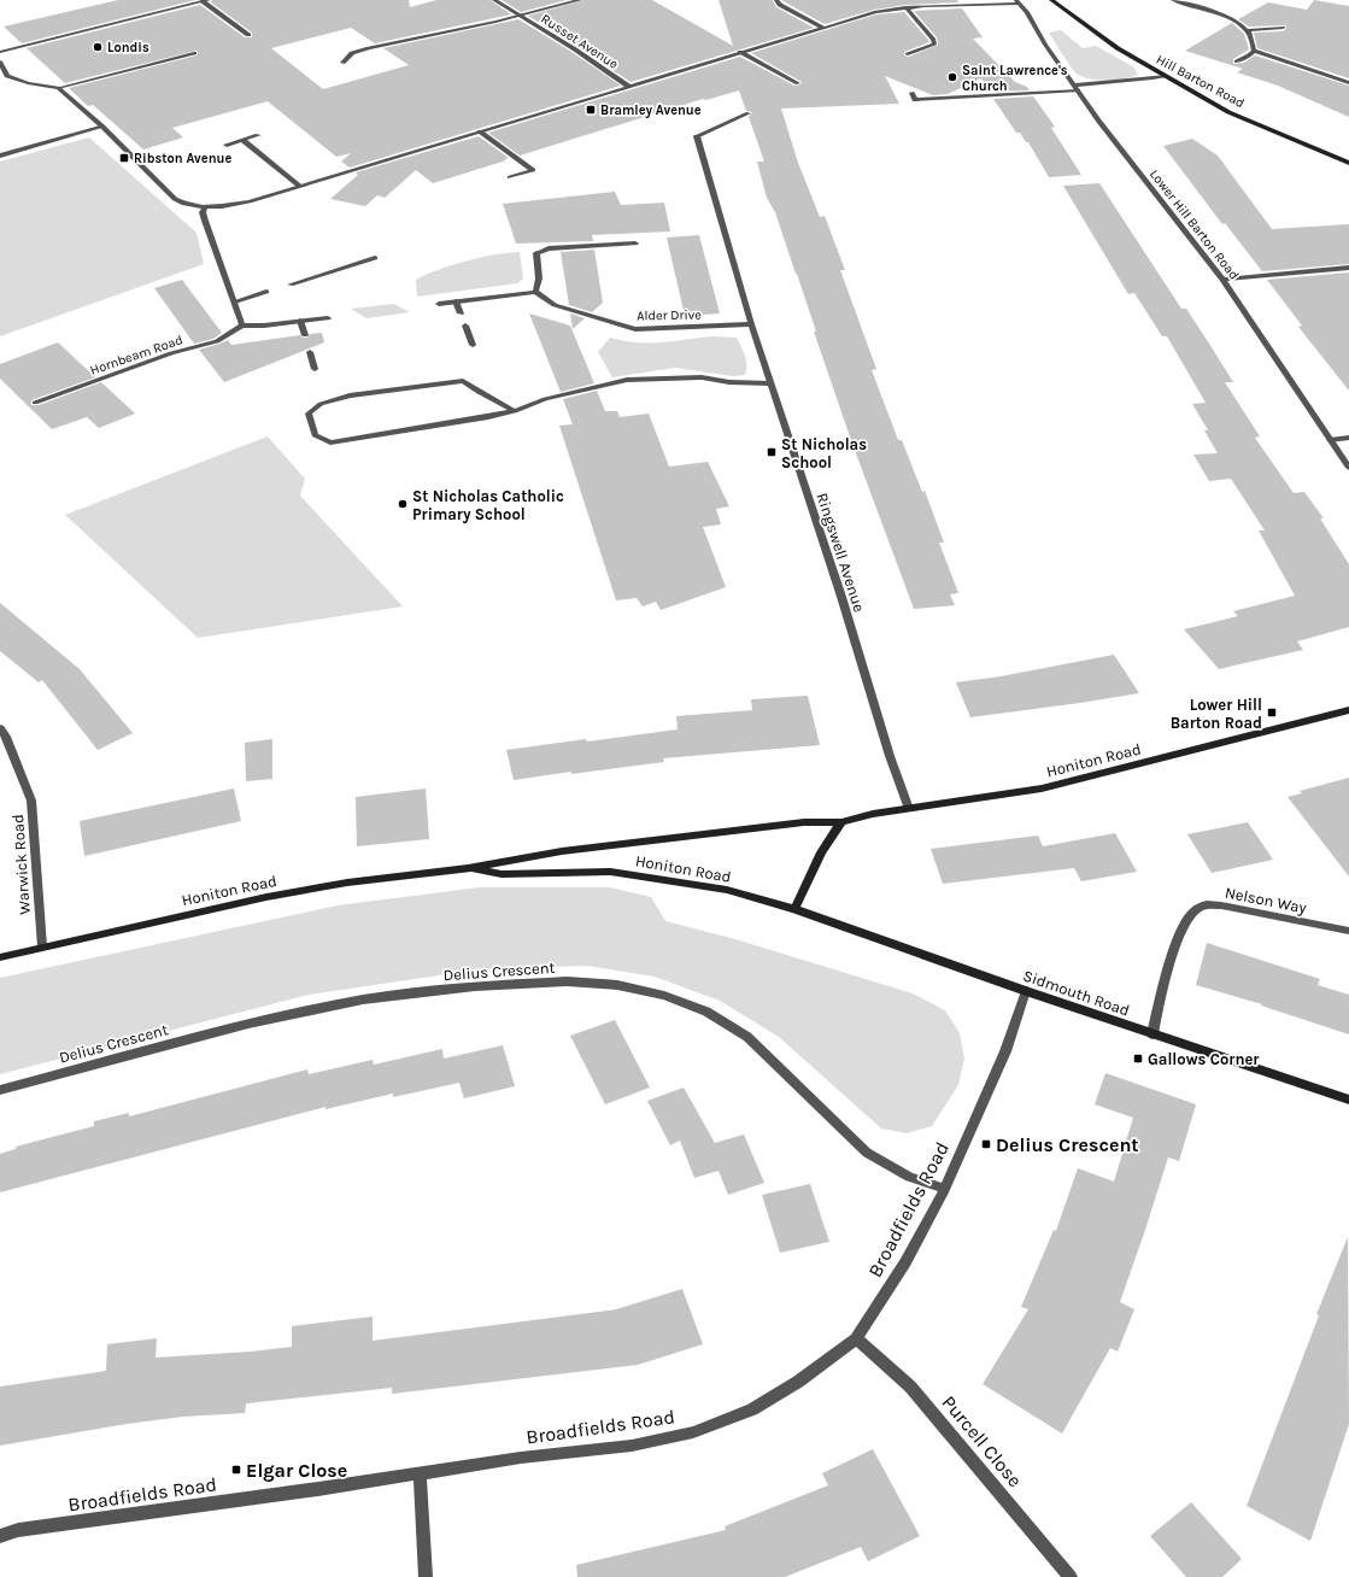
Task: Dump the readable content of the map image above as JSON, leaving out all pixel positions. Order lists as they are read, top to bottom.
{
  "streets": {
    "main road": ["Hill Barton Road", "Honiton Road", "Sidmouth Road"],
    "street": [
      "Russet Avenue",
      "Lower Hill Barton Road",
      "Alder Drive",
      "Hornbeam Road",
      "Ringswell Avenue",
      "Warwick Road",
      "Nelson Way",
      "Delius Crescent",
      "Broadfields Road",
      "Purcell Close"
    ]
  },
  "crossings": [
    ["Alder Drive", "Ringswell Avenue"],
    ["Ringswell Avenue", "Honiton Road"],
    ["Honiton Road", "Warwick Road"],
    ["Honiton Road", "Sidmouth Road"],
    ["Nelson Way", "Sidmouth Road"],
    ["Delius Crescent", "Broadfields Road"],
    ["Sidmouth Road", "Broadfields Road"],
    ["Broadfields Road", "Purcell Close"]
  ],
  "places": {
    "other": ["Londis", "Saint Lawrence's Church", "St Nicholas Catholic Primary School"],
    "transit": [
      "Bramley Avenue",
      "Ribston Avenue",
      "St Nicholas School",
      "Lower Hill Barton Road",
      "Gallows Corner",
      "Delius Crescent",
      "Elgar Close"
    ]
  }
}
